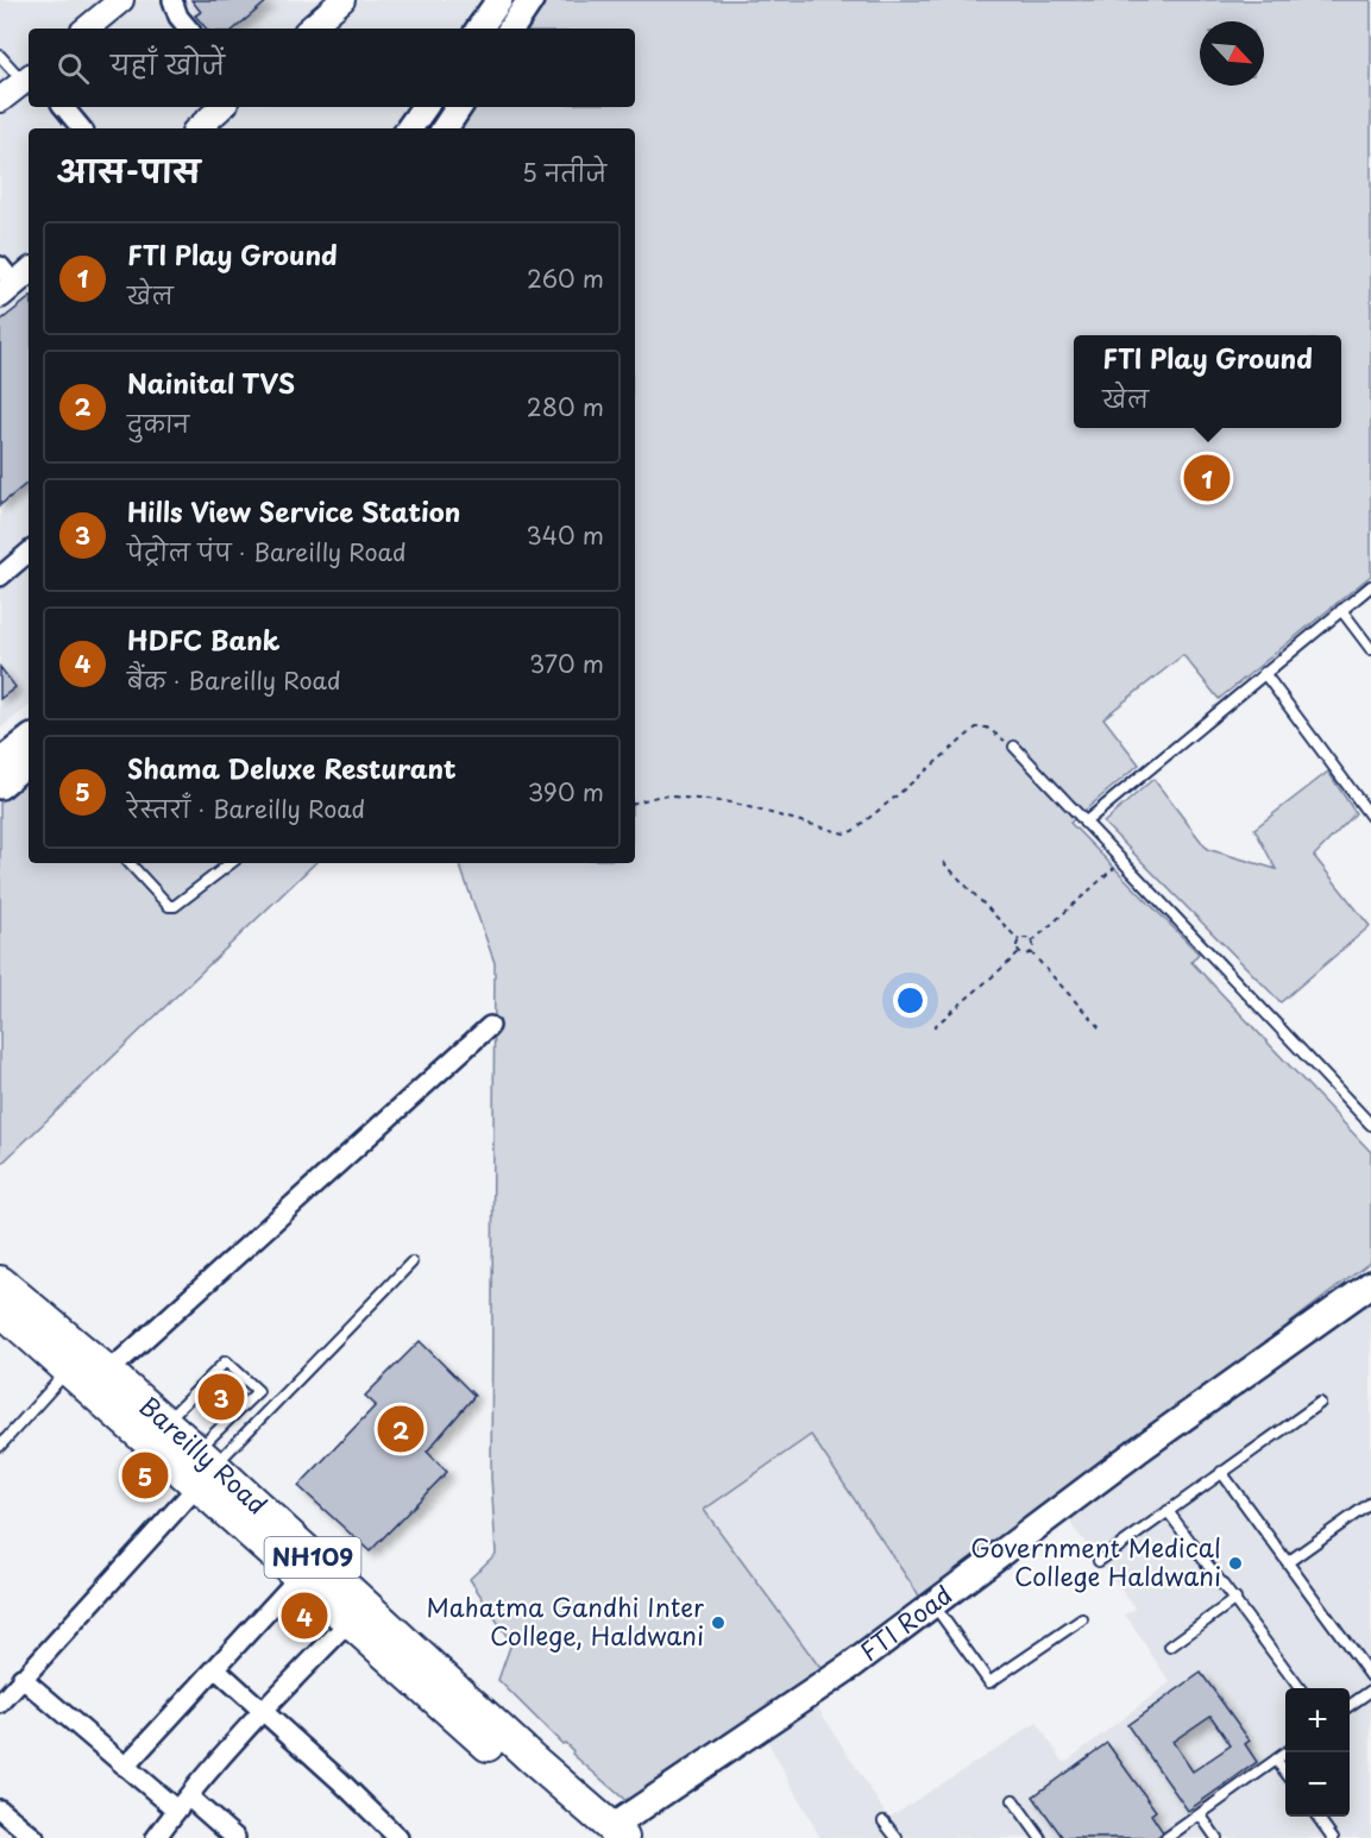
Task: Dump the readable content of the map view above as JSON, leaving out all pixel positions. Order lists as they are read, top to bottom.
{
  "streets": {
    "highway": ["Bareilly Road", "NH109"],
    "main road": ["FTI Road"]
  },
  "crossings": [
    ["Bareilly Road", "FTI Road"]
  ],
  "places": ["Government Medical College Haldwani", "Mahatma Gandhi Inter College, Haldwani"],
  "north": "bottom right",
  "page": {
    "search": "यहाँ खोजें",
    "heading": ["आस-पास", "5 नतीजे"],
    "list": [
      {
        "mark": "1",
        "name": "FTI Play Ground",
        "note": "खेल",
        "value": "260 m"
      },
      {
        "mark": "2",
        "name": "Nainital TVS",
        "note": "दुकान",
        "value": "280 m"
      },
      {
        "mark": "3",
        "name": "Hills View Service Station",
        "note": "पेट्रोल पंप · Bareilly Road",
        "value": "340 m"
      },
      {
        "mark": "4",
        "name": "HDFC Bank",
        "note": "बैंक · Bareilly Road",
        "value": "370 m"
      },
      {
        "mark": "5",
        "name": "Shama Deluxe Resturant",
        "note": "रेस्तराँ · Bareilly Road",
        "value": "390 m"
      }
    ],
    "popup": ["FTI Play Ground", "खेल"],
    "pins": [
      "1",
      "3",
      "2",
      "5",
      "4"
    ],
    "map_buttons": ["+", "−"]
  }
}
